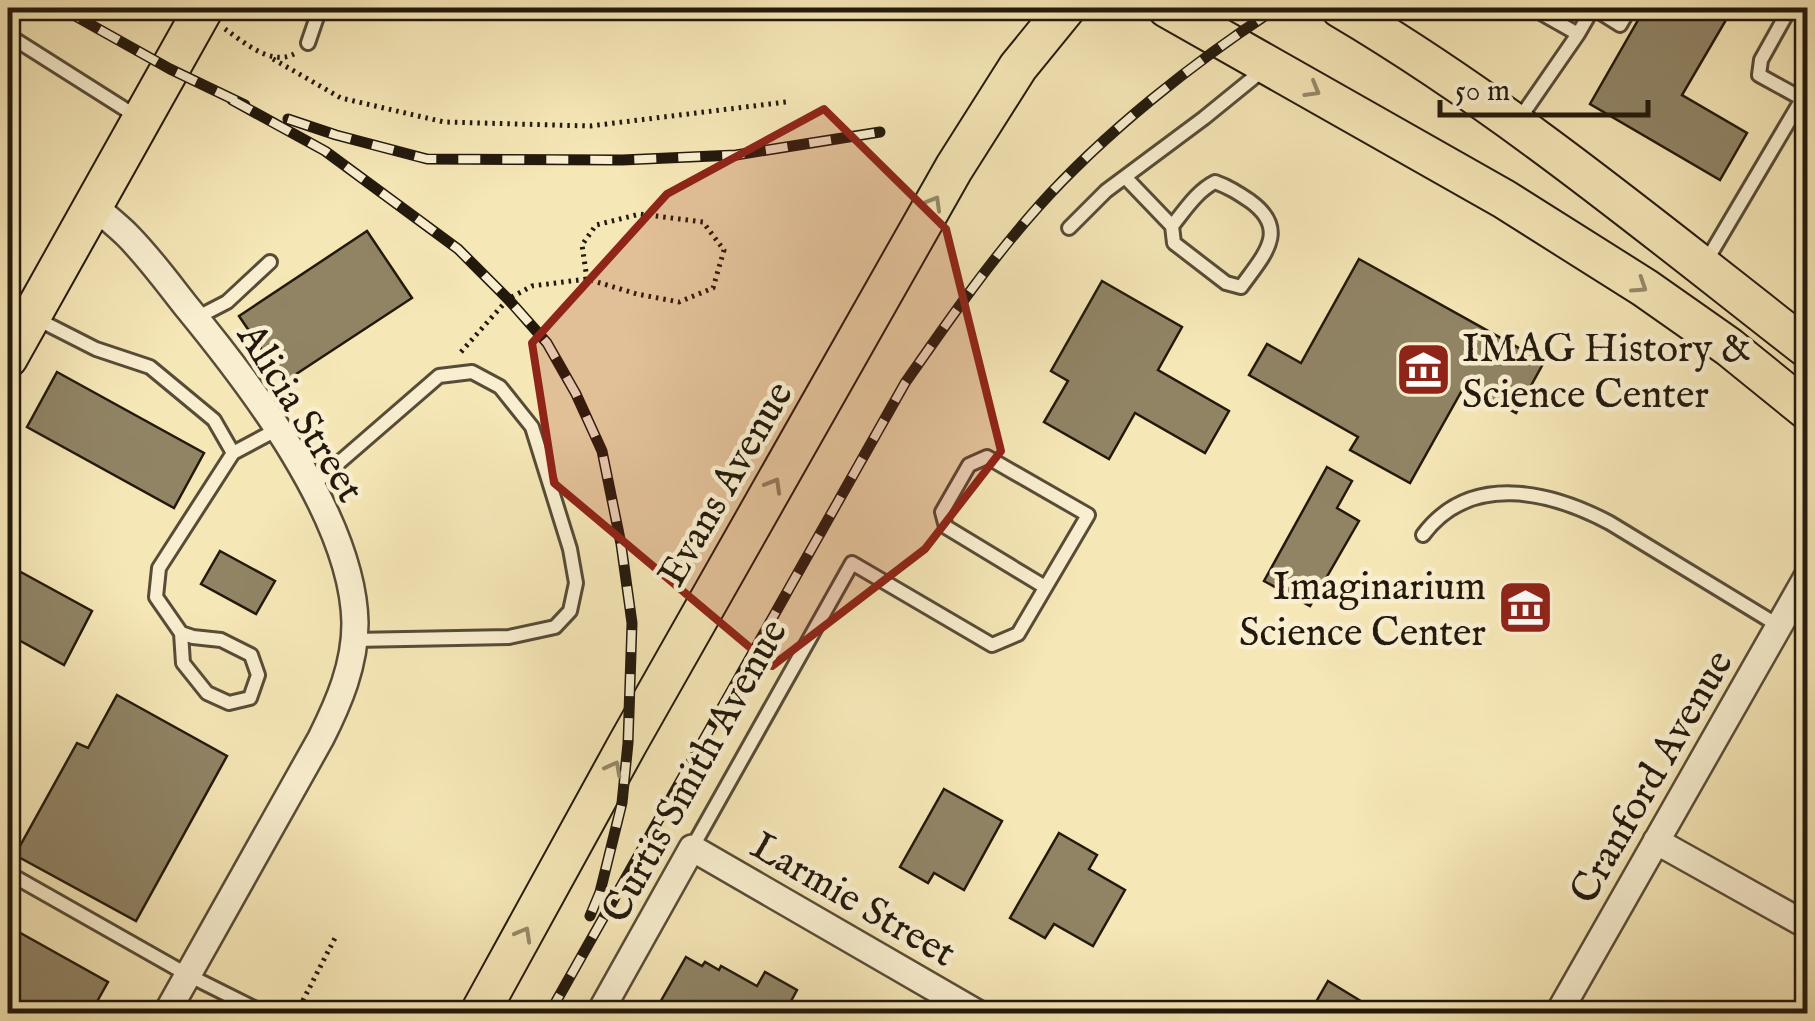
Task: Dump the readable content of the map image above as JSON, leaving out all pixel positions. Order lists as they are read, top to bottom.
{
  "streets": {
    "main road": ["Evans Avenue"],
    "street": [
      "Alicia Street",
      "Curtis Smith Avenue",
      "Cranford Avenue",
      "Larmie Street"
    ]
  },
  "crossings": [
    ["Curtis Smith Avenue", "Larmie Street"]
  ],
  "one_way": ["Evans Avenue"],
  "places": {
    "museum": ["IMAG History & Science Center", "Imaginarium Science Center"]
  },
  "scale_bar": "50 m"
}
